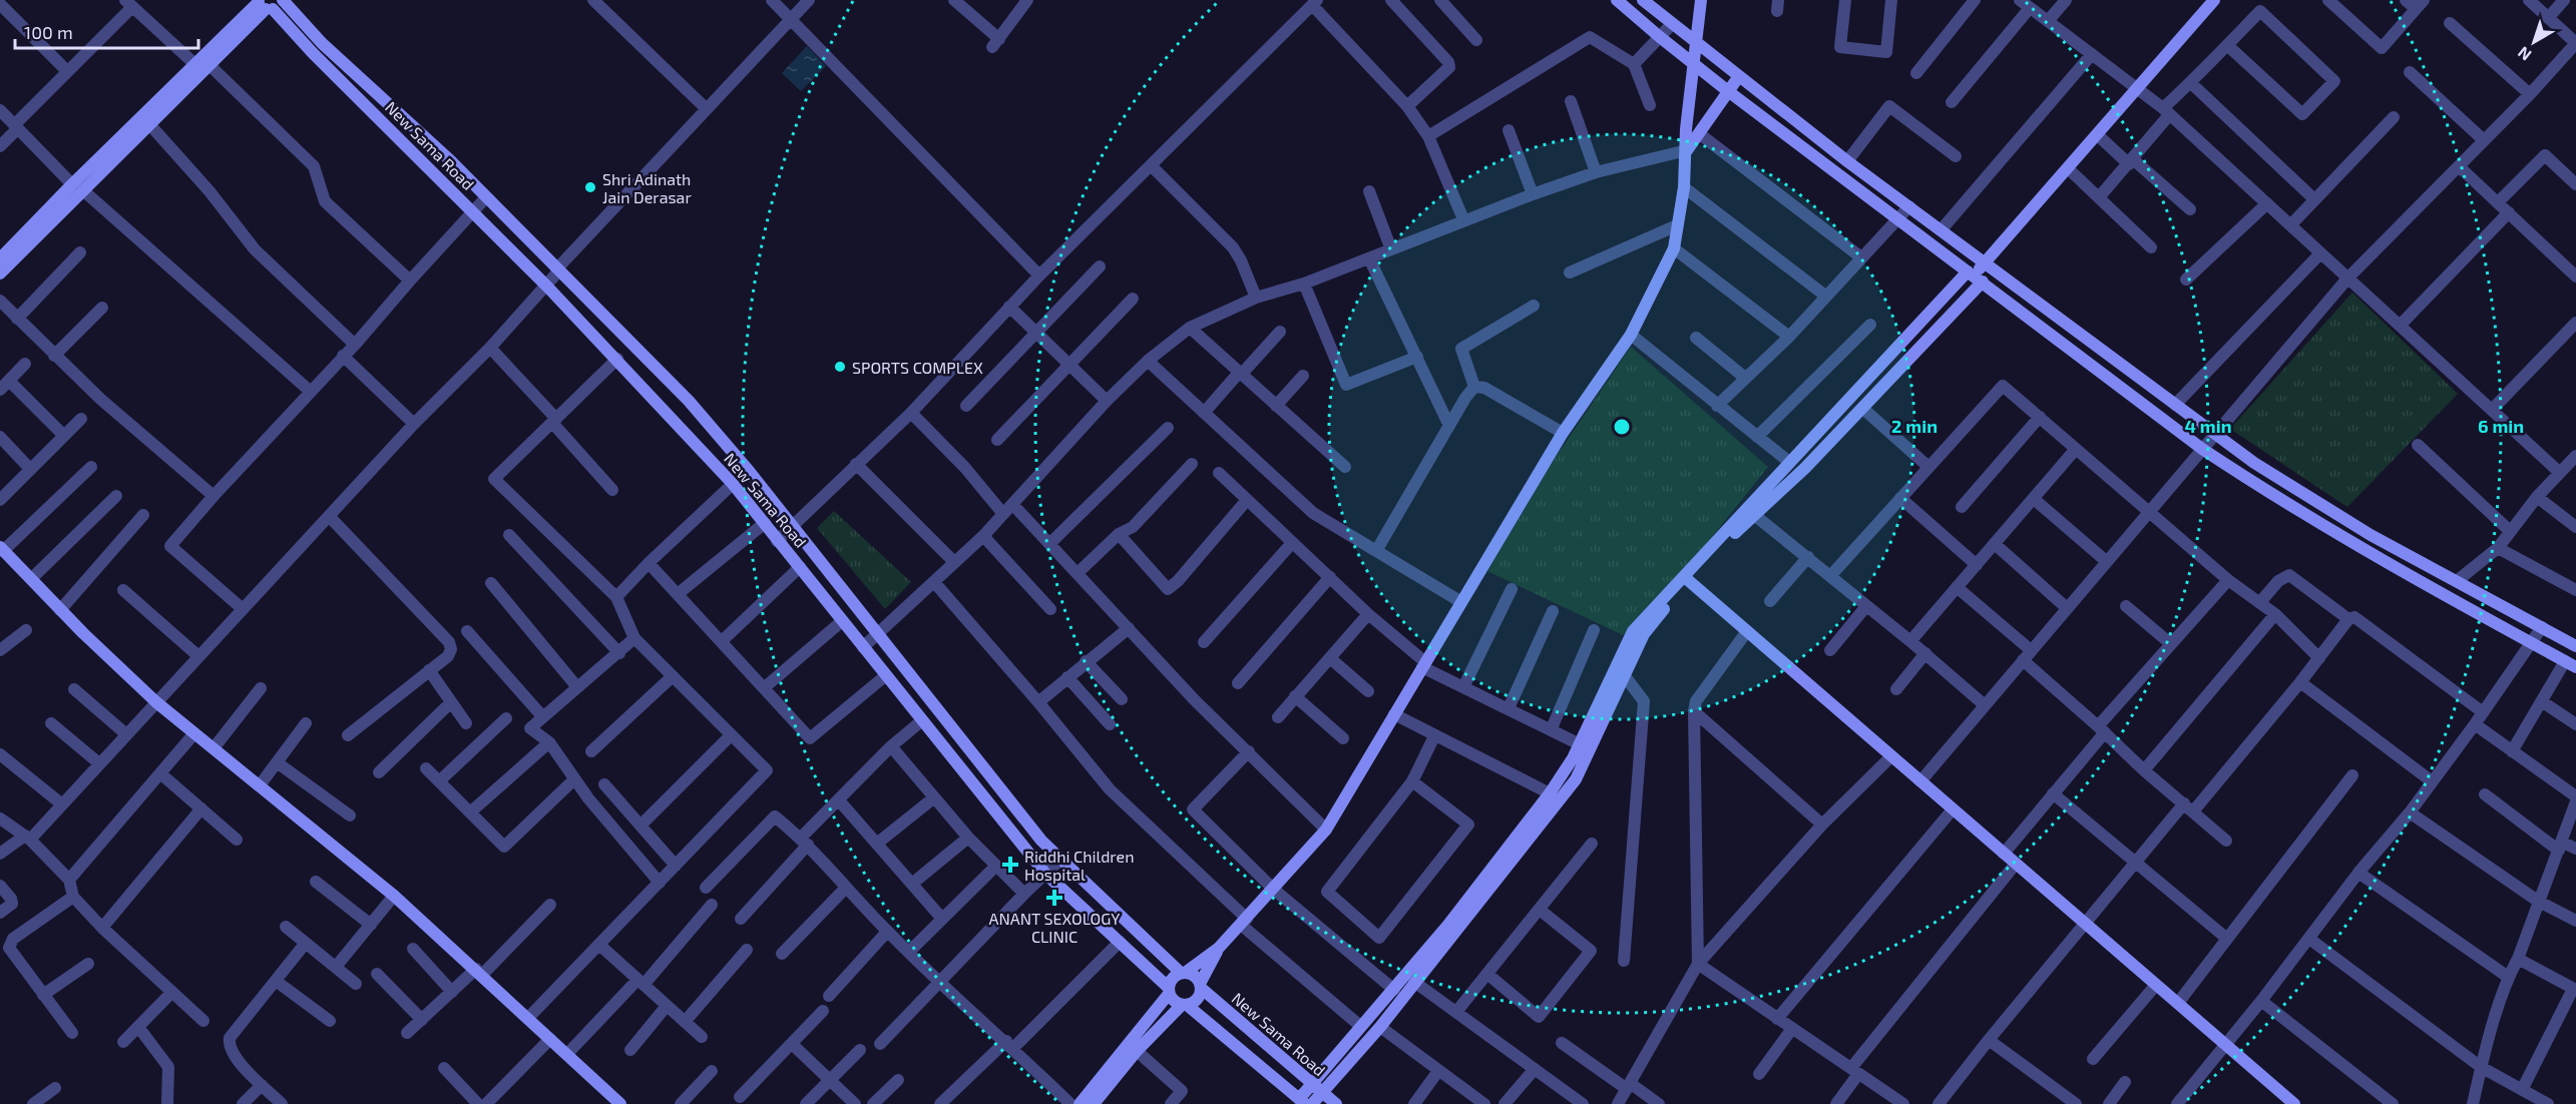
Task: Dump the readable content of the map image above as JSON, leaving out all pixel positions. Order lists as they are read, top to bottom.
{
  "streets": {
    "street": ["New Sama Road"]
  },
  "places": {
    "other": ["Shri Adinath Jain Derasar", "SPORTS COMPLEX"],
    "health": ["Riddhi Children Hospital", "ANANT SEXOLOGY CLINIC"]
  },
  "scale_bar": "100 m",
  "north": "bottom left",
  "rings": ["2 min", "4 min", "6 min"]
}
